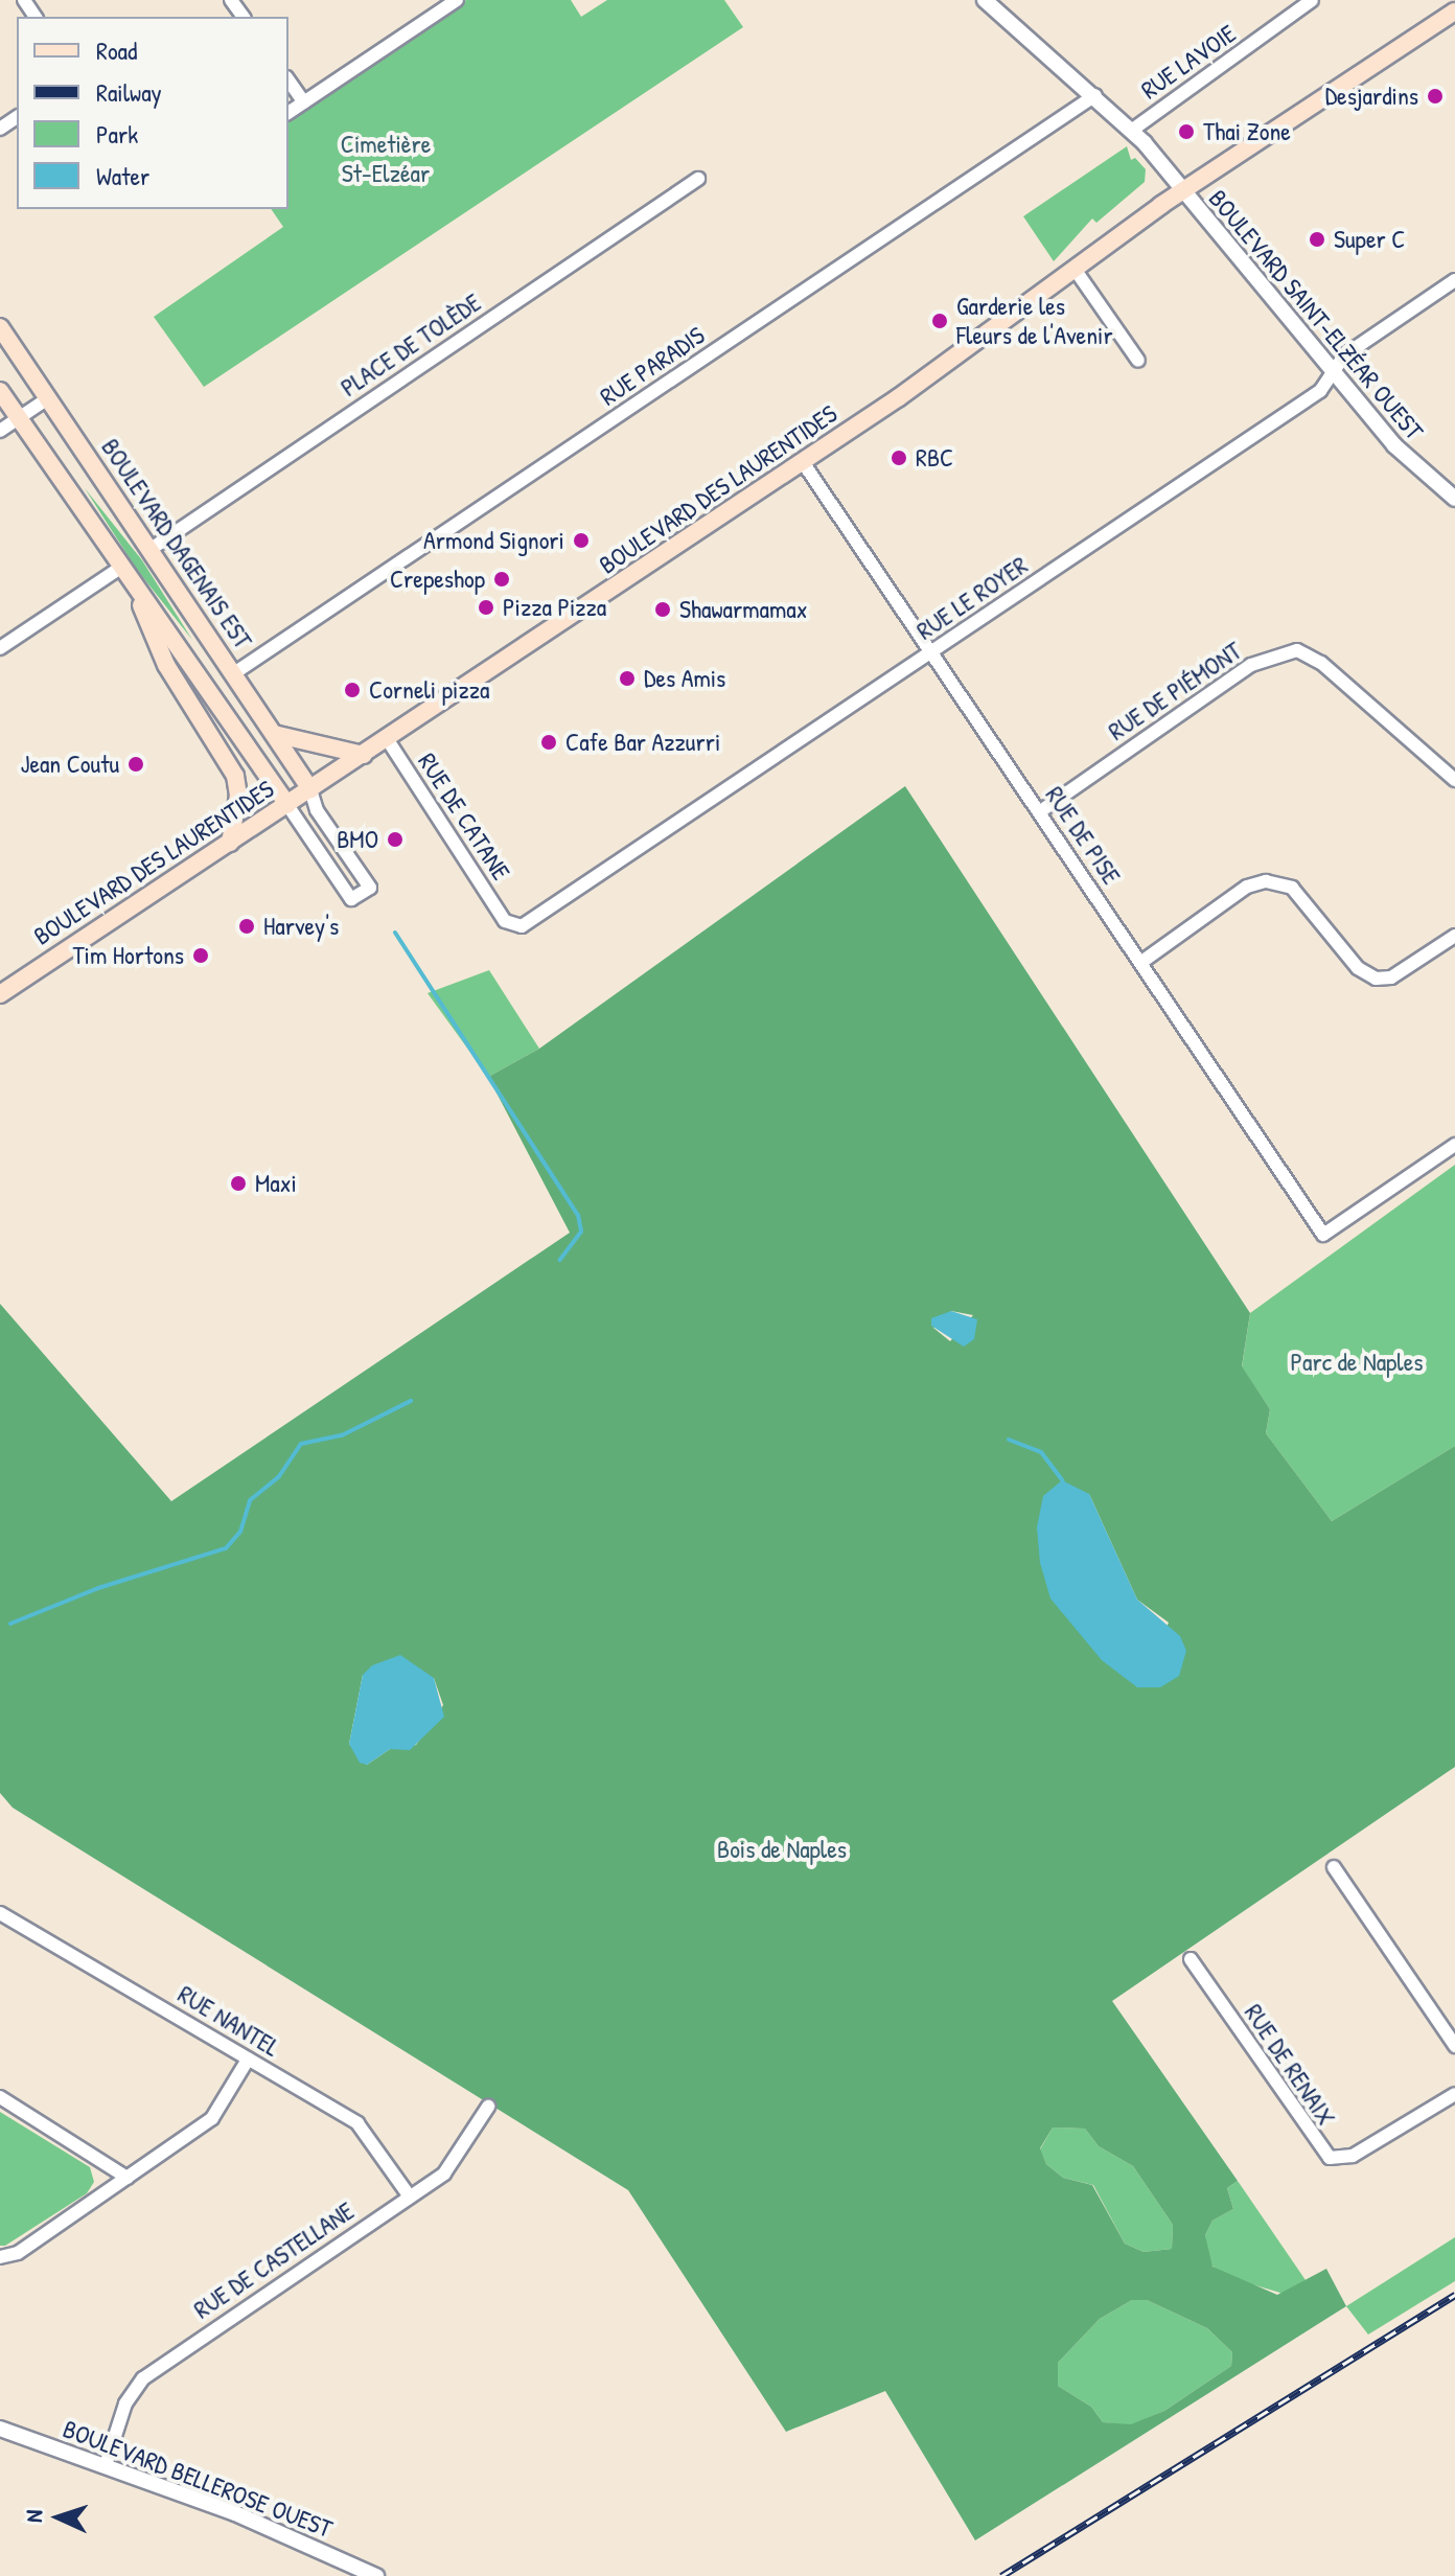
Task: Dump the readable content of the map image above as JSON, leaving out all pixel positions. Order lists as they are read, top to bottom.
{
  "streets": {
    "main road": ["BOULEVARD DES LAURENTIDES", "BOULEVARD DAGENAIS EST"],
    "street": [
      "RUE LAVOIE",
      "BOULEVARD SAINT-ELZÉAR OUEST",
      "PLACE DE TOLÈDE",
      "RUE PARADIS",
      "RUE LE ROYER",
      "RUE DE PIÉMONT",
      "RUE DE CATANE",
      "RUE DE PISE",
      "RUE NANTEL",
      "RUE DE RENAIX",
      "RUE DE CASTELLANE",
      "BOULEVARD BELLEROSE OUEST"
    ]
  },
  "crossings": [
    ["RUE LAVOIE", "BOULEVARD SAINT-ELZÉAR OUEST"],
    ["BOULEVARD SAINT-ELZÉAR OUEST", "RUE PARADIS"],
    ["BOULEVARD SAINT-ELZÉAR OUEST", "BOULEVARD DES LAURENTIDES"],
    ["BOULEVARD SAINT-ELZÉAR OUEST", "RUE LE ROYER"],
    ["PLACE DE TOLÈDE", "BOULEVARD DAGENAIS EST"],
    ["RUE PARADIS", "BOULEVARD DAGENAIS EST"],
    ["BOULEVARD DES LAURENTIDES", "BOULEVARD DAGENAIS EST"],
    ["BOULEVARD DES LAURENTIDES", "RUE DE CATANE"],
    ["BOULEVARD DES LAURENTIDES", "RUE DE PISE"],
    ["RUE LE ROYER", "RUE DE CATANE"],
    ["RUE LE ROYER", "RUE DE PISE"],
    ["RUE DE PIÉMONT", "RUE DE PISE"],
    ["RUE NANTEL", "RUE DE CASTELLANE"],
    ["RUE DE CASTELLANE", "BOULEVARD BELLEROSE OUEST"]
  ],
  "parks": ["Cimetière St-Elzéar", "Parc de Naples", "Bois de Naples"],
  "places": [
    "Desjardins",
    "Thai Zone",
    "Super C",
    "Garderie les Fleurs de l'Avenir",
    "RBC",
    "Armond Signori",
    "Crepeshop",
    "Pizza Pizza",
    "Shawarmamax",
    "Des Amis",
    "Corneli pizza",
    "Cafe Bar Azzurri",
    "Jean Coutu",
    "BMO",
    "Harvey's",
    "Tim Hortons",
    "Maxi"
  ],
  "legend": [
    "Road",
    "Railway",
    "Park",
    "Water"
  ],
  "north": "left"
}
